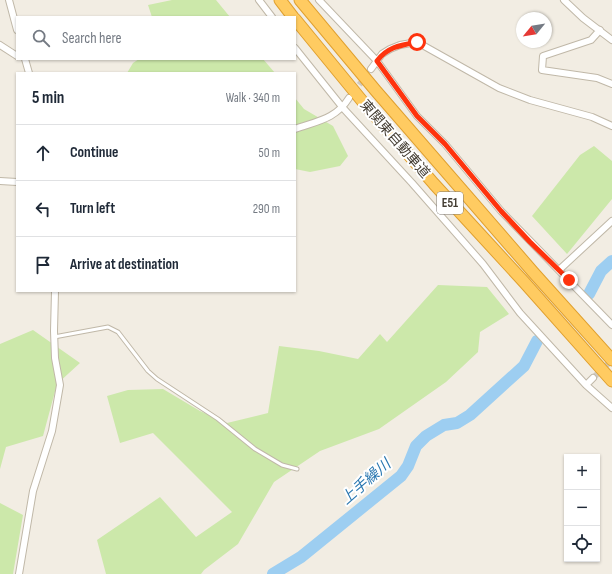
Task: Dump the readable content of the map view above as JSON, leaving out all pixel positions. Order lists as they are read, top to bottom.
{
  "streets": {
    "highway": ["東関東自動車道", "E51"]
  },
  "water": ["上手繰川"],
  "north": "bottom left",
  "page": {
    "search": "Search here",
    "heading": ["5 min", "Walk · 340 m"],
    "list": [
      ["Continue", "50 m"],
      ["Turn left", "290 m"],
      "Arrive at destination"
    ],
    "map_buttons": ["+", "−"]
  }
}
